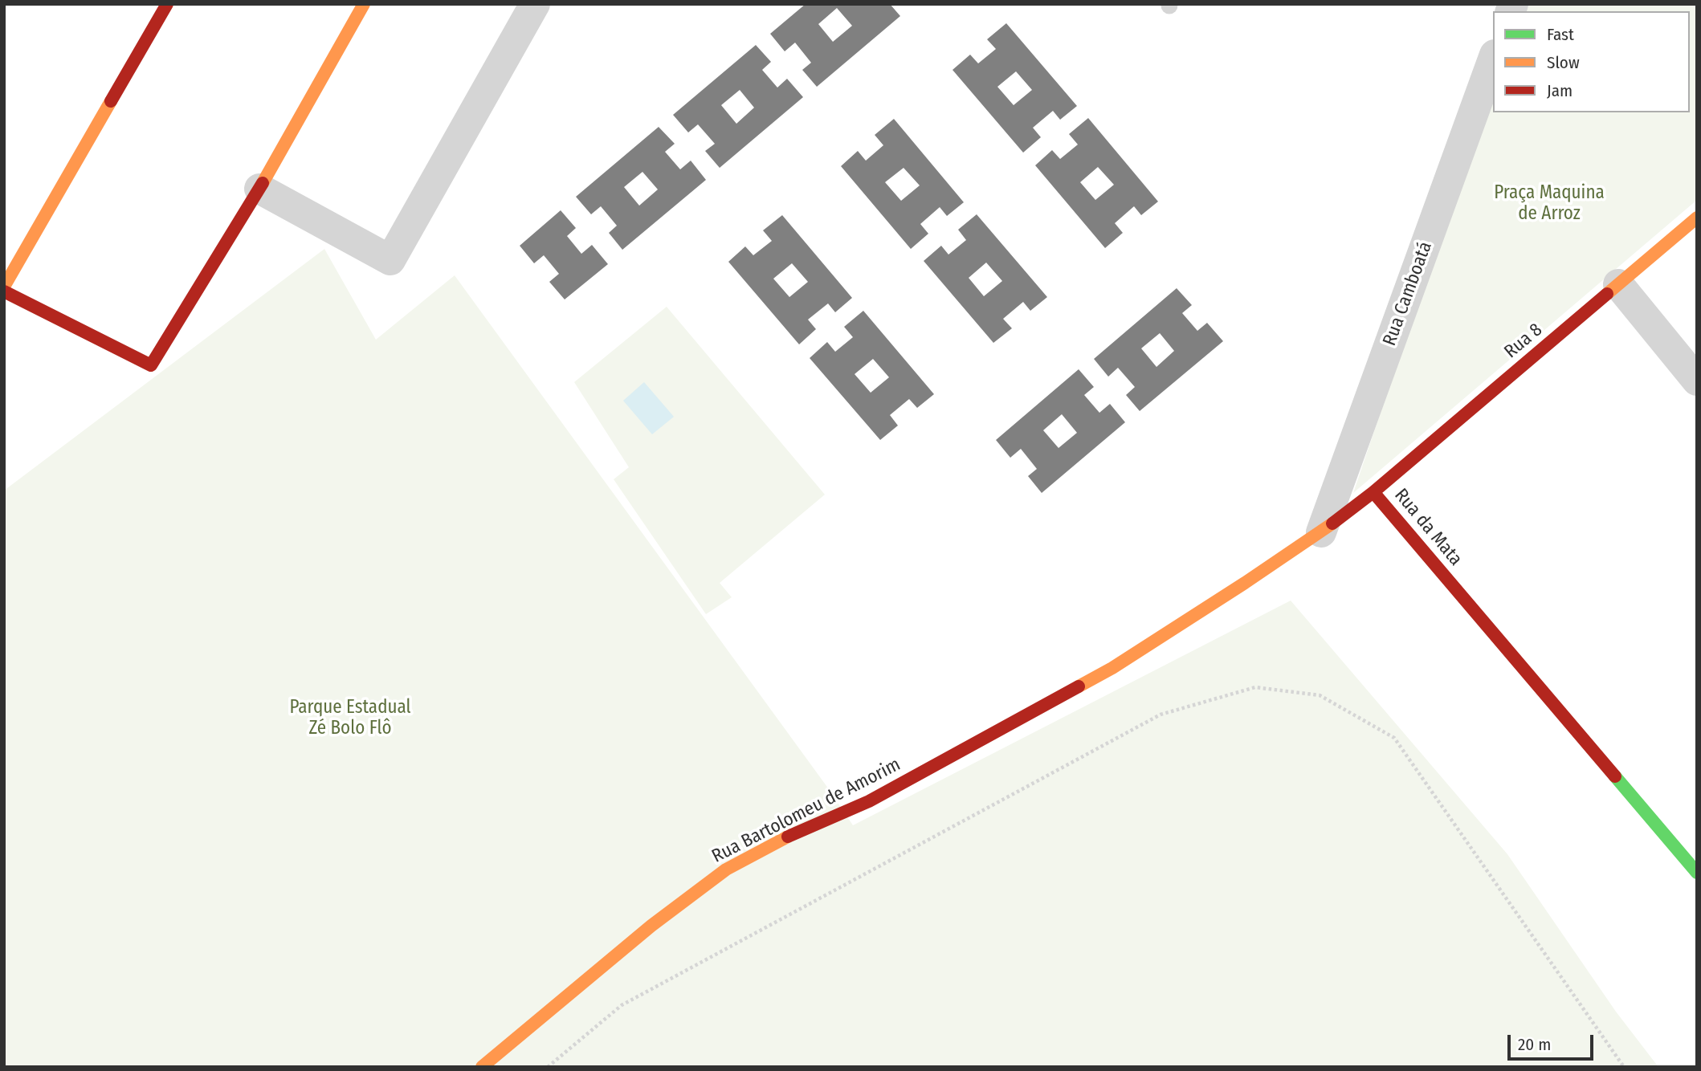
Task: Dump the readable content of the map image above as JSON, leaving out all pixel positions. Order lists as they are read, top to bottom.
{
  "streets": {
    "street": [
      "Rua Camboatá",
      "Rua 8",
      "Rua da Mata",
      "Rua Bartolomeu de Amorim"
    ]
  },
  "crossings": [
    ["Rua Camboatá", "Rua da Mata"],
    ["Rua 8", "Rua da Mata"],
    ["Rua da Mata", "Rua Bartolomeu de Amorim"]
  ],
  "parks": ["Praça Maquina de Arroz", "Parque Estadual Zé Bolo Flô"],
  "legend": ["Fast", "Slow", "Jam"],
  "scale_bar": "20 m"
}
